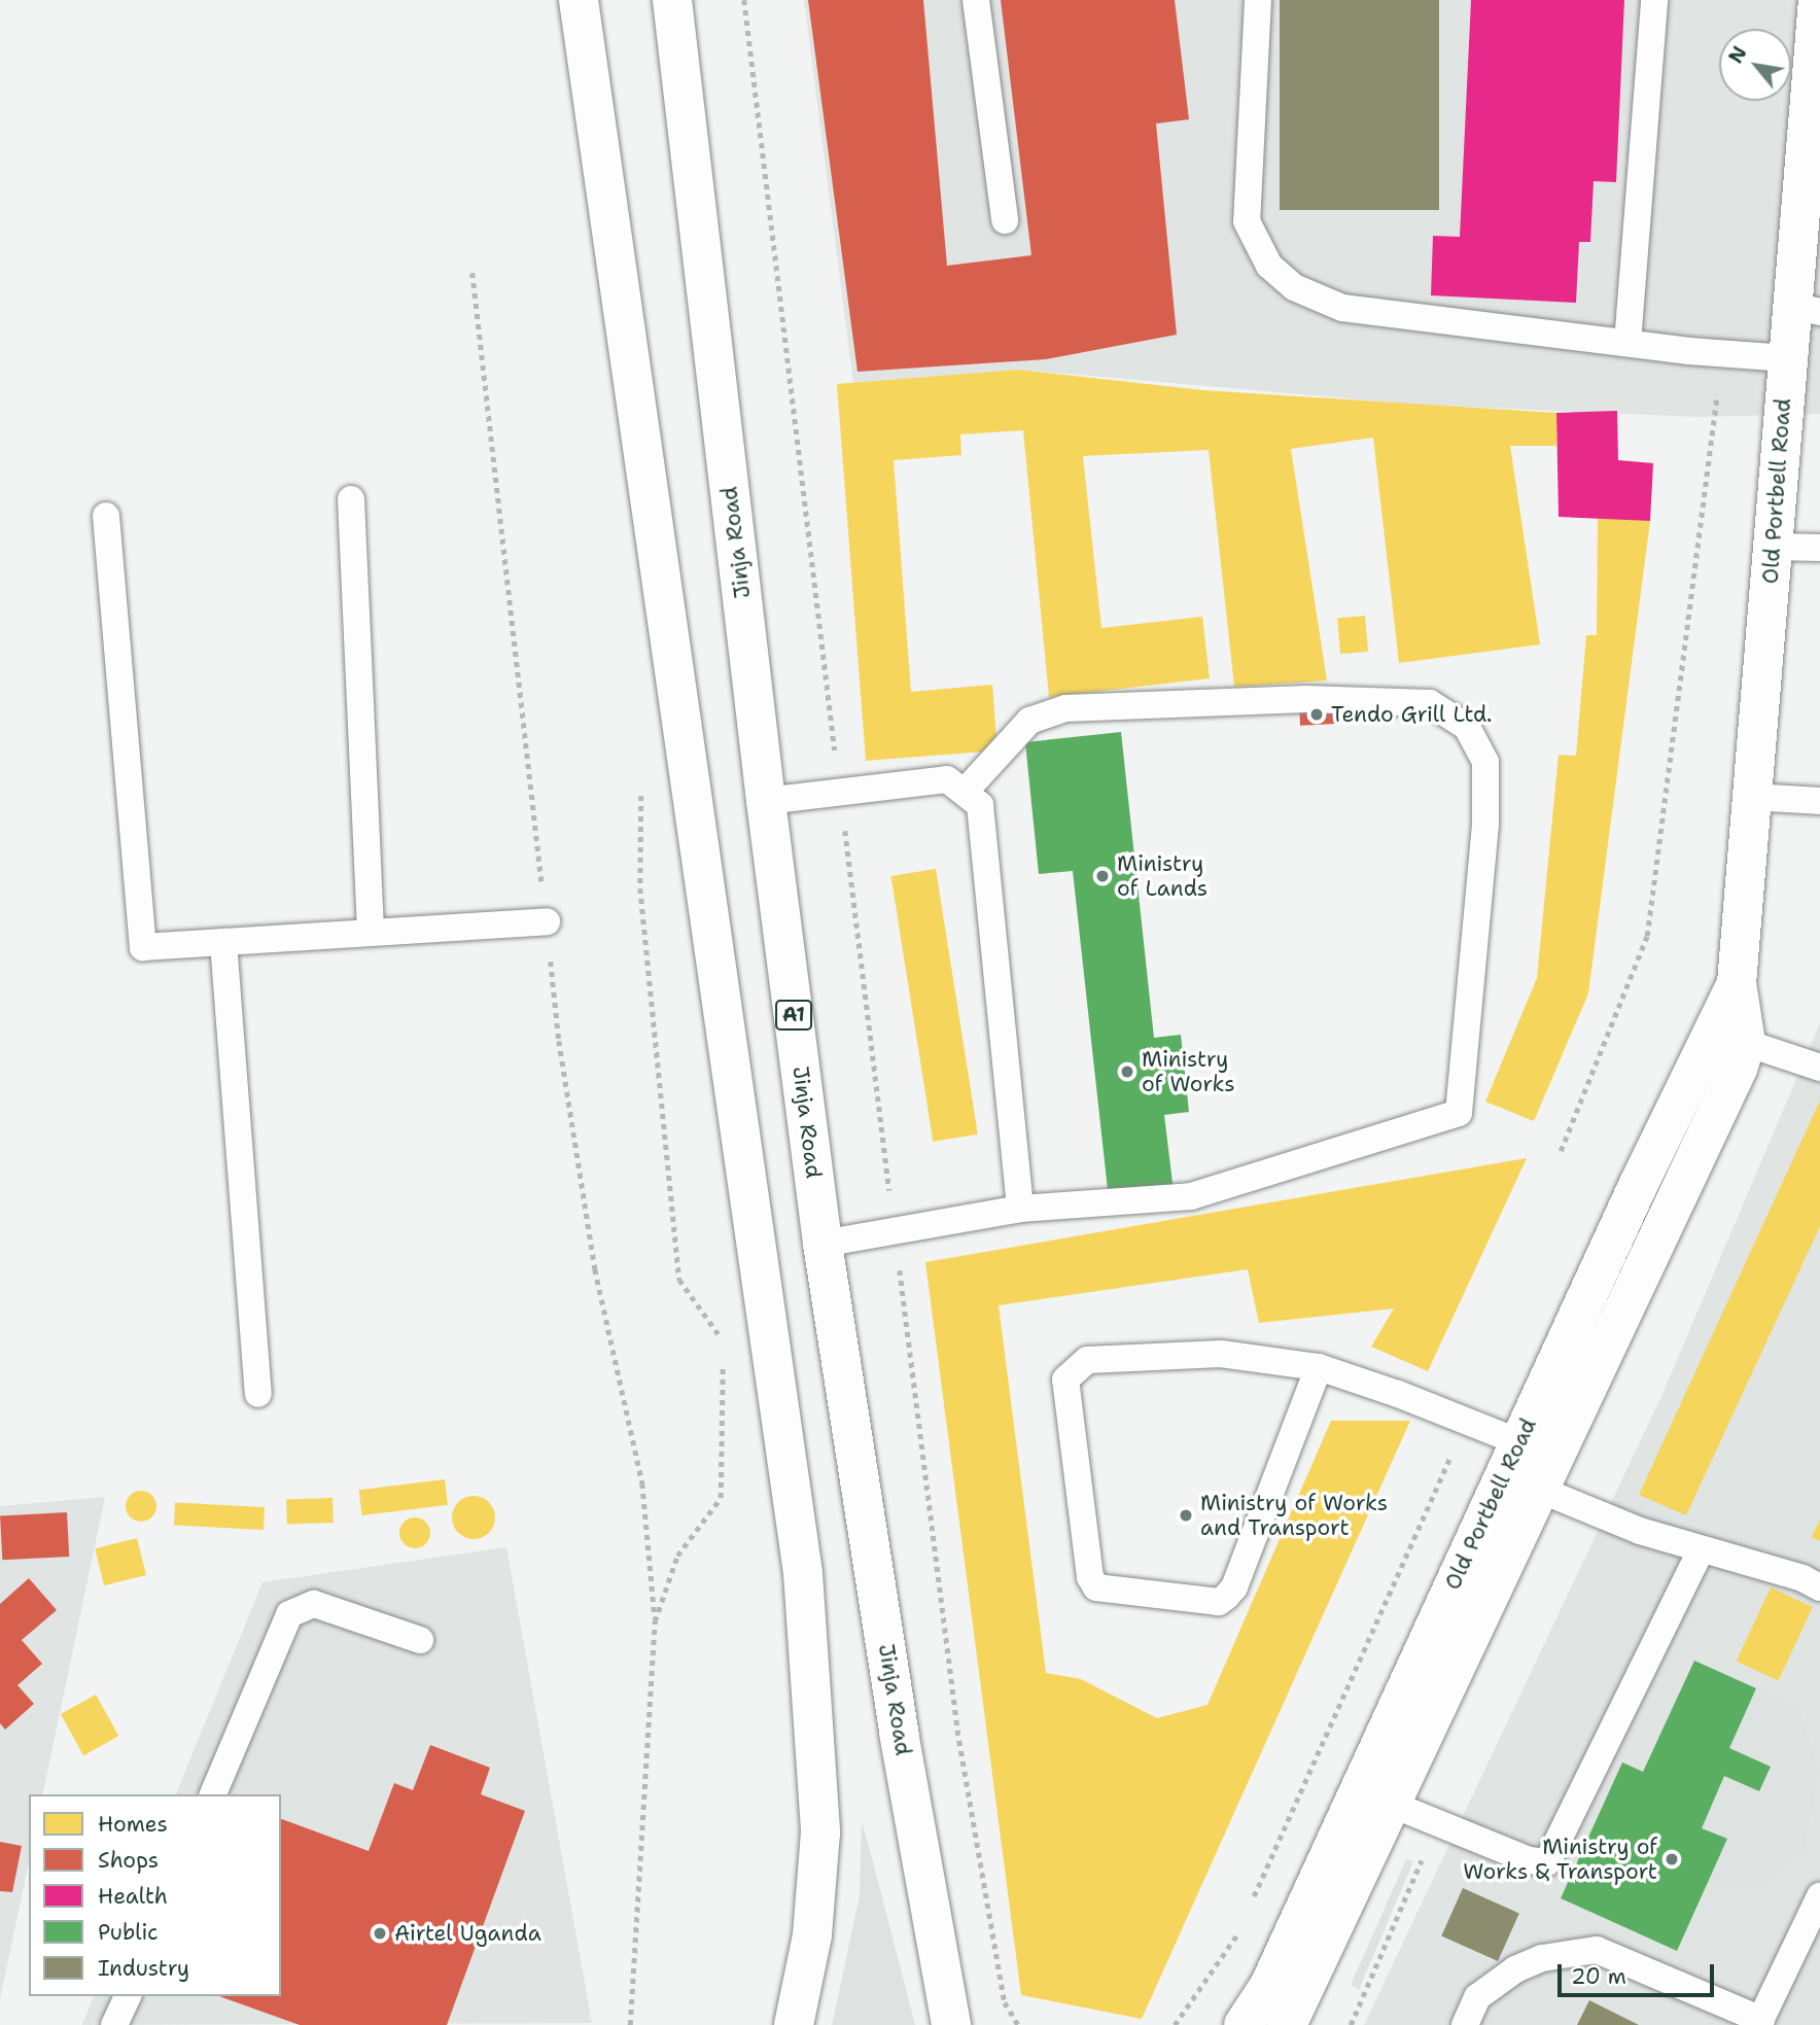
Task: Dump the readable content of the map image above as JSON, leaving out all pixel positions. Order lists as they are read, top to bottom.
{
  "streets": {
    "main road": ["Old Portbell Road", "Jinja Road", "A1"]
  },
  "places": [
    "Tendo Grill Ltd.",
    "Ministry of Lands",
    "Ministry of Works",
    "Ministry of Works and Transport",
    "Ministry of Works & Transport",
    "Airtel Uganda"
  ],
  "legend": [
    "Homes",
    "Shops",
    "Health",
    "Public",
    "Industry"
  ],
  "scale_bar": "20 m",
  "north": "top left"
}
